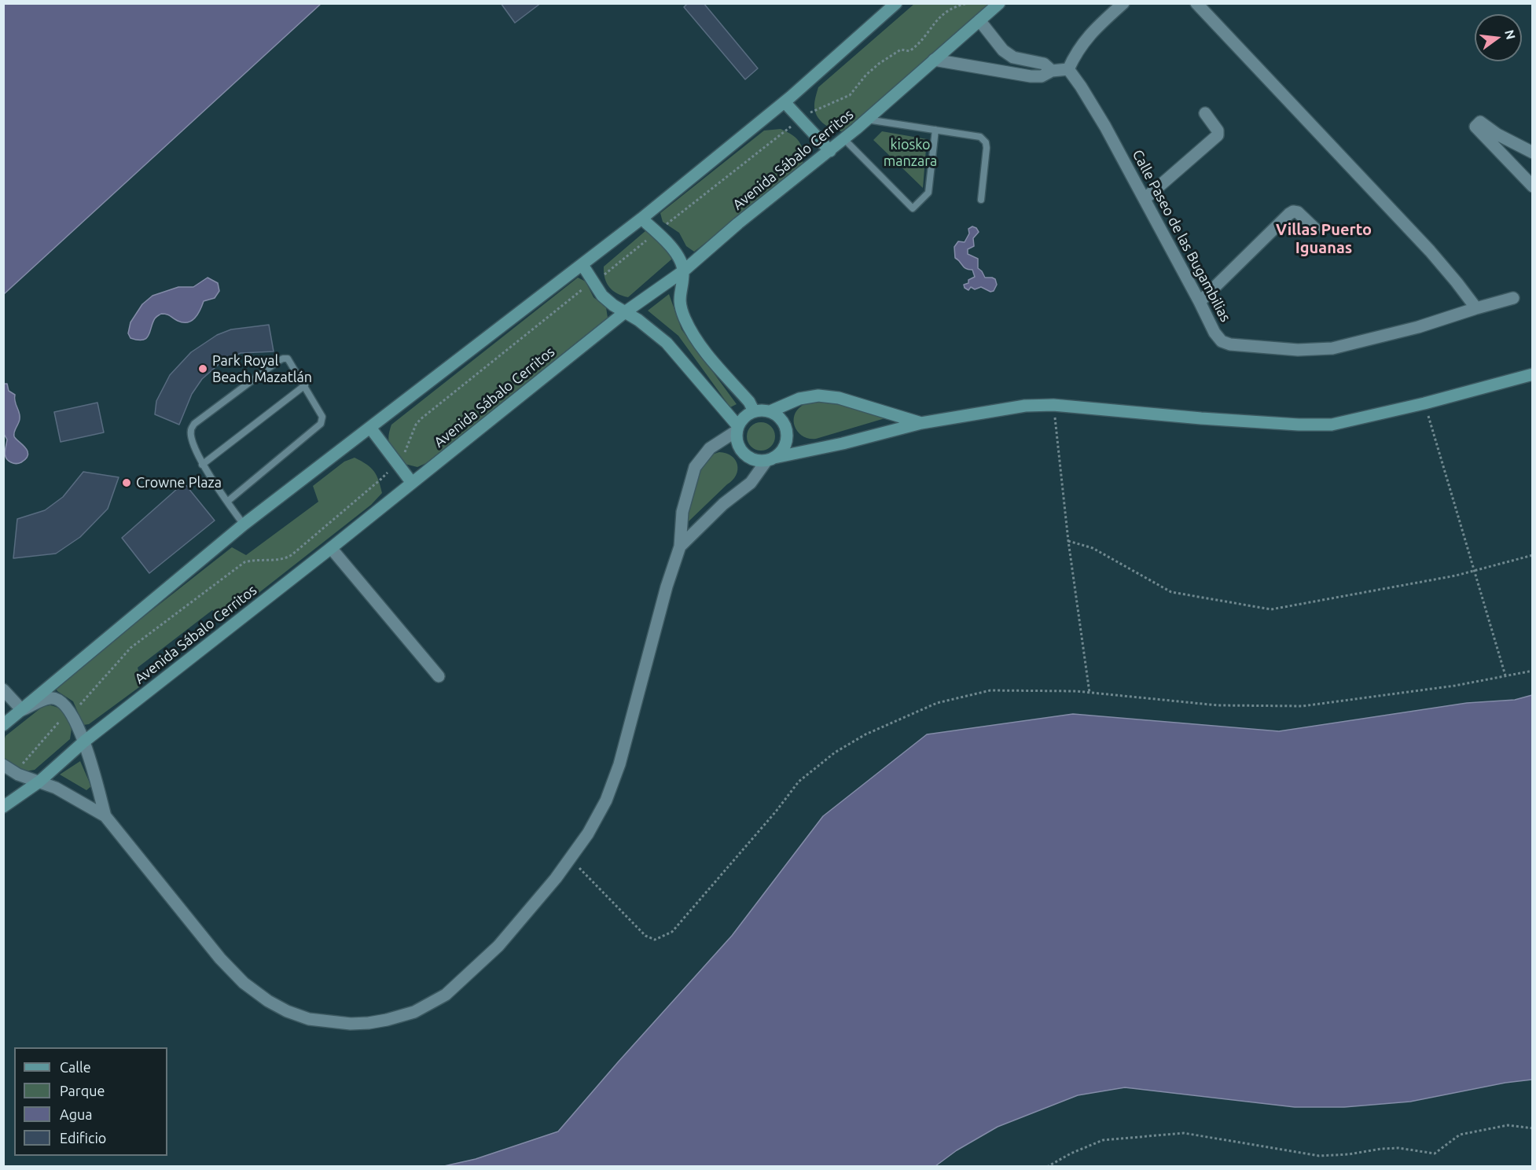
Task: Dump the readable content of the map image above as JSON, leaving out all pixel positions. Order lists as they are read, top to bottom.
{
  "streets": {
    "main road": ["Avenida Sábalo Cerritos"],
    "street": ["Calle Paseo de las Bugambilias"]
  },
  "districts": ["Villas Puerto Iguanas"],
  "parks": ["kiosko manzara"],
  "places": ["Park Royal Beach Mazatlán", "Crowne Plaza"],
  "legend": [
    "Calle",
    "Parque",
    "Agua",
    "Edificio"
  ],
  "north": "right"
}
